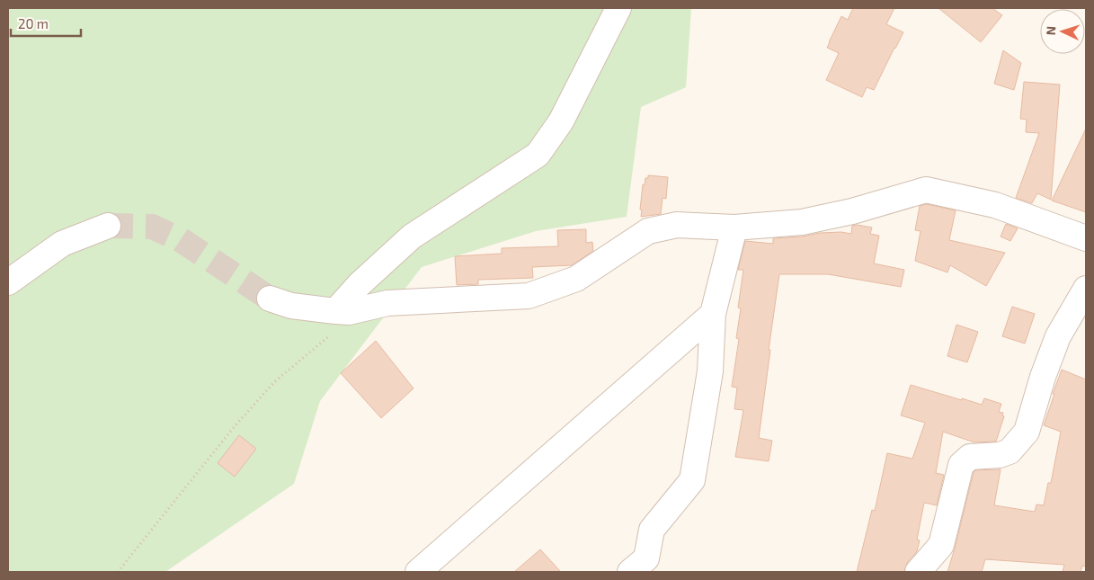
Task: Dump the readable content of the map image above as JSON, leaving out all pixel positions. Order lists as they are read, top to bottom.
{
  "scale_bar": "20 m",
  "north": "left"
}
